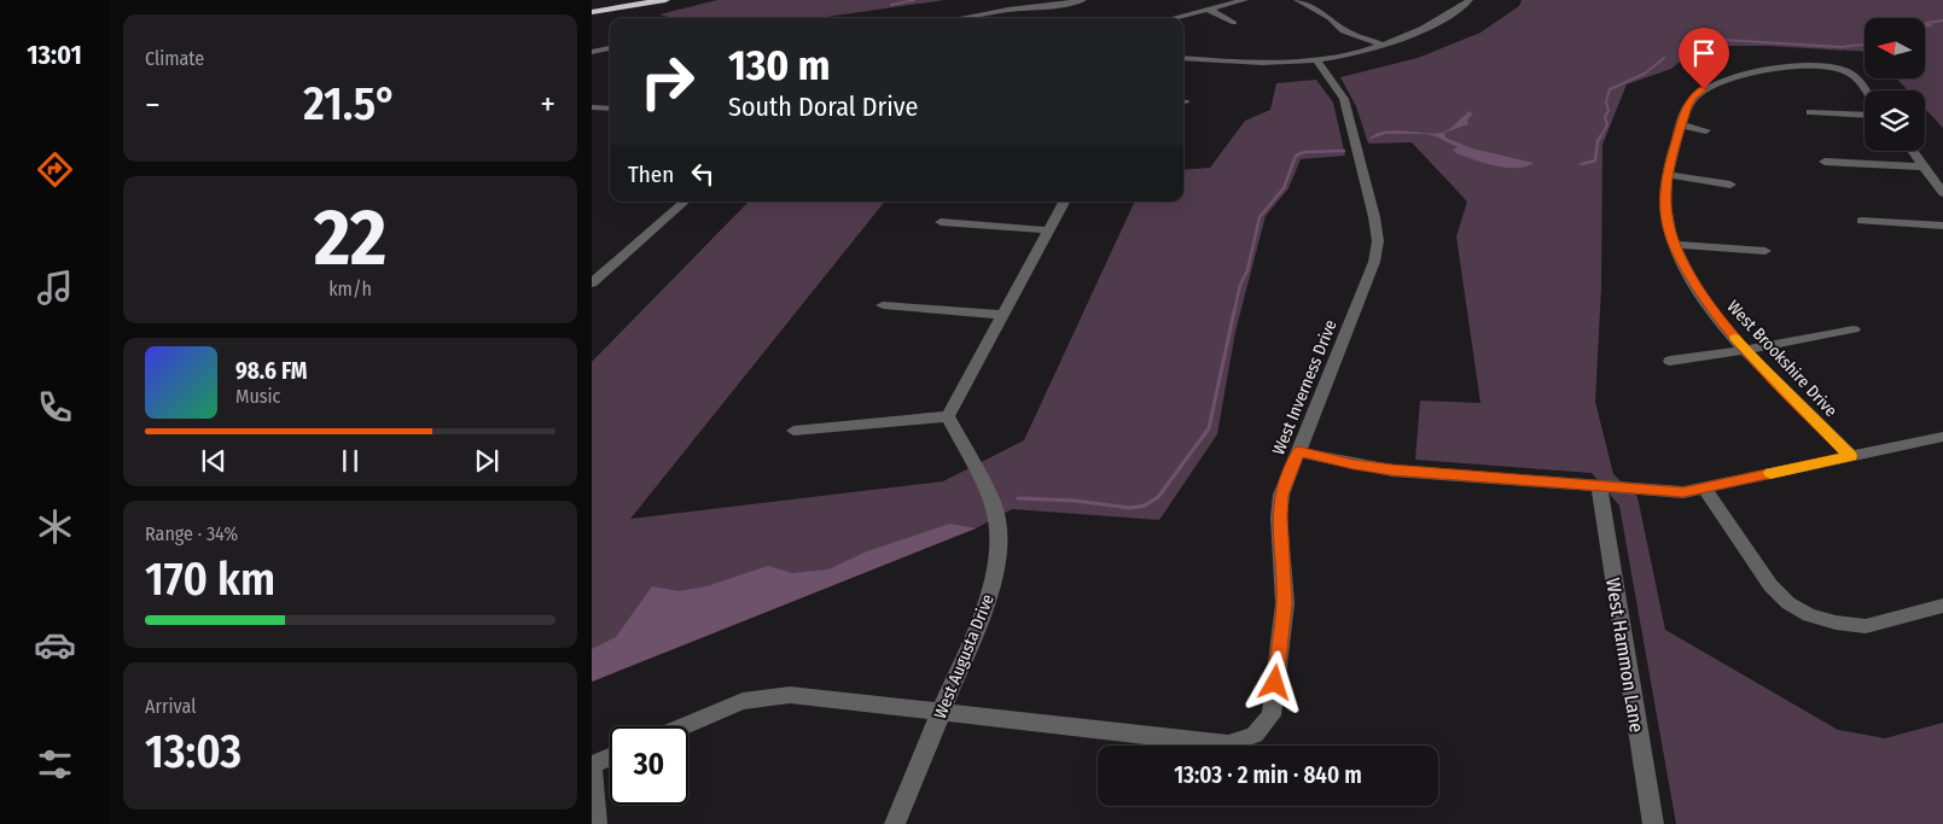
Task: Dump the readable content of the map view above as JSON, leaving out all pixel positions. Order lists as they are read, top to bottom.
{
  "streets": {
    "street": [
      "West Brookshire Drive",
      "West Inverness Drive",
      "West Hammon Lane",
      "West Augusta Drive"
    ]
  },
  "crossings": [
    ["West Inverness Drive", "West Augusta Drive"]
  ],
  "north": "left",
  "page": {
    "tabs": "13:01",
    "tile": [
      "Climate",
      ["22", "km/h"],
      ["Range · 34%", "170 km"],
      ["Arrival", "13:03"]
    ],
    "turn": ["130 m", "South Doral Drive"],
    "heat": ["−", "21.5°", "+"],
    "then": "Then",
    "song": ["98.6 FM", "Music"],
    "limit": "30",
    "trip": "13:03 · 2 min · 840 m"
  }
}
